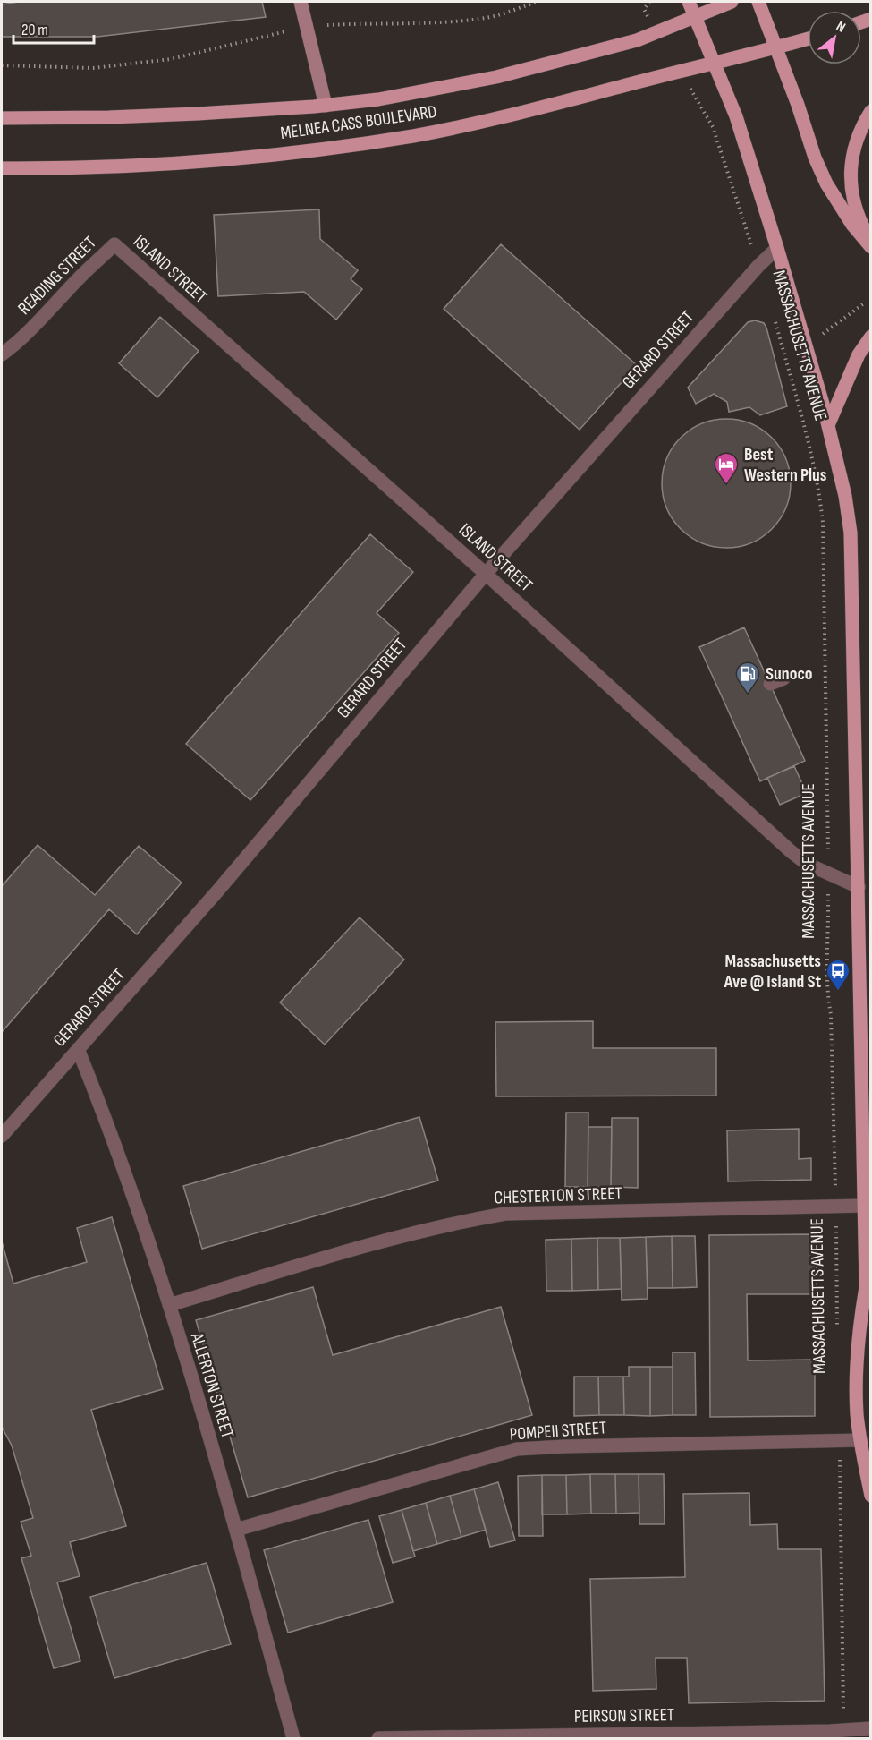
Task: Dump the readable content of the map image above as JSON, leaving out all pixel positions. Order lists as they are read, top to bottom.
{
  "streets": {
    "main road": ["MELNEA CASS BOULEVARD", "MASSACHUSETTS AVENUE"],
    "street": [
      "ISLAND STREET",
      "READING STREET",
      "GERARD STREET",
      "CHESTERTON STREET",
      "ALLERTON STREET",
      "POMPEII STREET",
      "PEIRSON STREET"
    ]
  },
  "crossings": [
    ["MELNEA CASS BOULEVARD", "MASSACHUSETTS AVENUE"],
    ["ISLAND STREET", "READING STREET"],
    ["ISLAND STREET", "MASSACHUSETTS AVENUE"],
    ["ISLAND STREET", "GERARD STREET"],
    ["MASSACHUSETTS AVENUE", "GERARD STREET"],
    ["MASSACHUSETTS AVENUE", "CHESTERTON STREET"],
    ["MASSACHUSETTS AVENUE", "POMPEII STREET"],
    ["GERARD STREET", "ALLERTON STREET"],
    ["CHESTERTON STREET", "ALLERTON STREET"],
    ["ALLERTON STREET", "POMPEII STREET"]
  ],
  "places": {
    "hotel": ["Best Western Plus"],
    "fuel station": ["Sunoco"],
    "bus stop": ["Massachusetts Ave @ Island St"]
  },
  "scale_bar": "20 m",
  "north": "top right"
}
